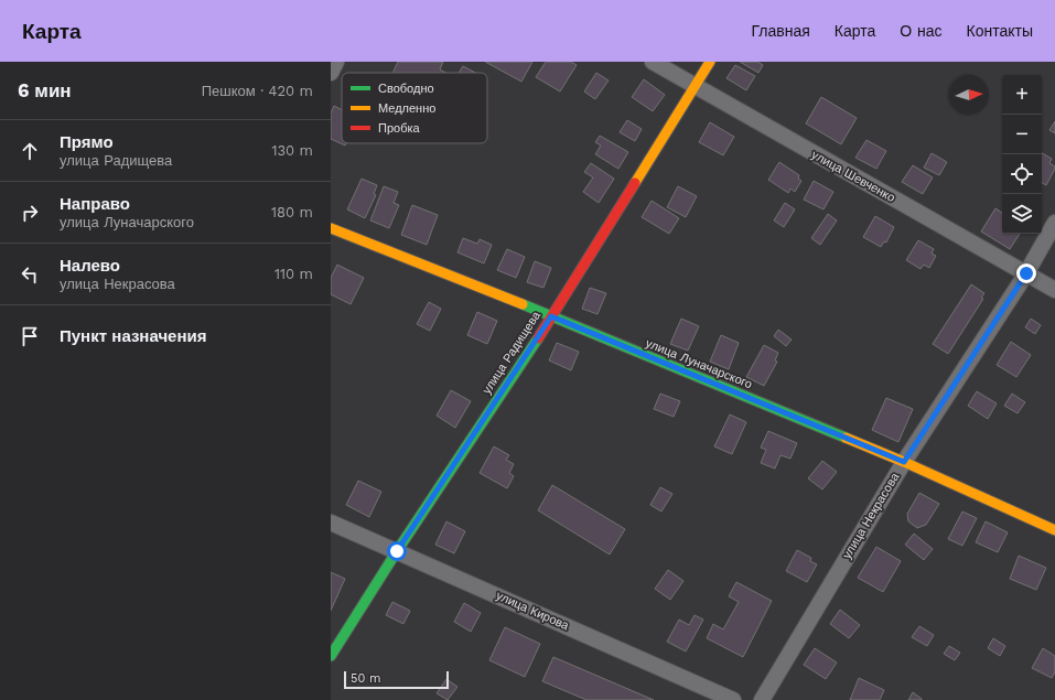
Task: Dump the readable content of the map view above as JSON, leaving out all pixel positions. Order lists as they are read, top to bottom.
{
  "streets": {
    "street": [
      "улица Шевченко",
      "улица Радищева",
      "улица Луначарского",
      "улица Некрасова",
      "улица Кирова"
    ]
  },
  "crossings": [
    ["улица Шевченко", "улица Радищева"],
    ["улица Шевченко", "улица Некрасова"],
    ["улица Радищева", "улица Луначарского"],
    ["улица Радищева", "улица Кирова"],
    ["улица Луначарского", "улица Некрасова"]
  ],
  "legend": ["Свободно", "Медленно", "Пробка"],
  "scale_bar": "50 m",
  "north": "right",
  "page": {
    "header": "Карта",
    "nav": [
      "Главная",
      "Карта",
      "О нас",
      "Контакты"
    ],
    "heading": ["6 мин", "Пешком · 420 m"],
    "map_buttons": ["+", "−"],
    "list": [
      ["Прямо", "улица Радищева", "130 m"],
      ["Направо", "улица Луначарского", "180 m"],
      ["Налево", "улица Некрасова", "110 m"],
      "Пункт назначения"
    ],
    "scale": "50 m"
  }
}
